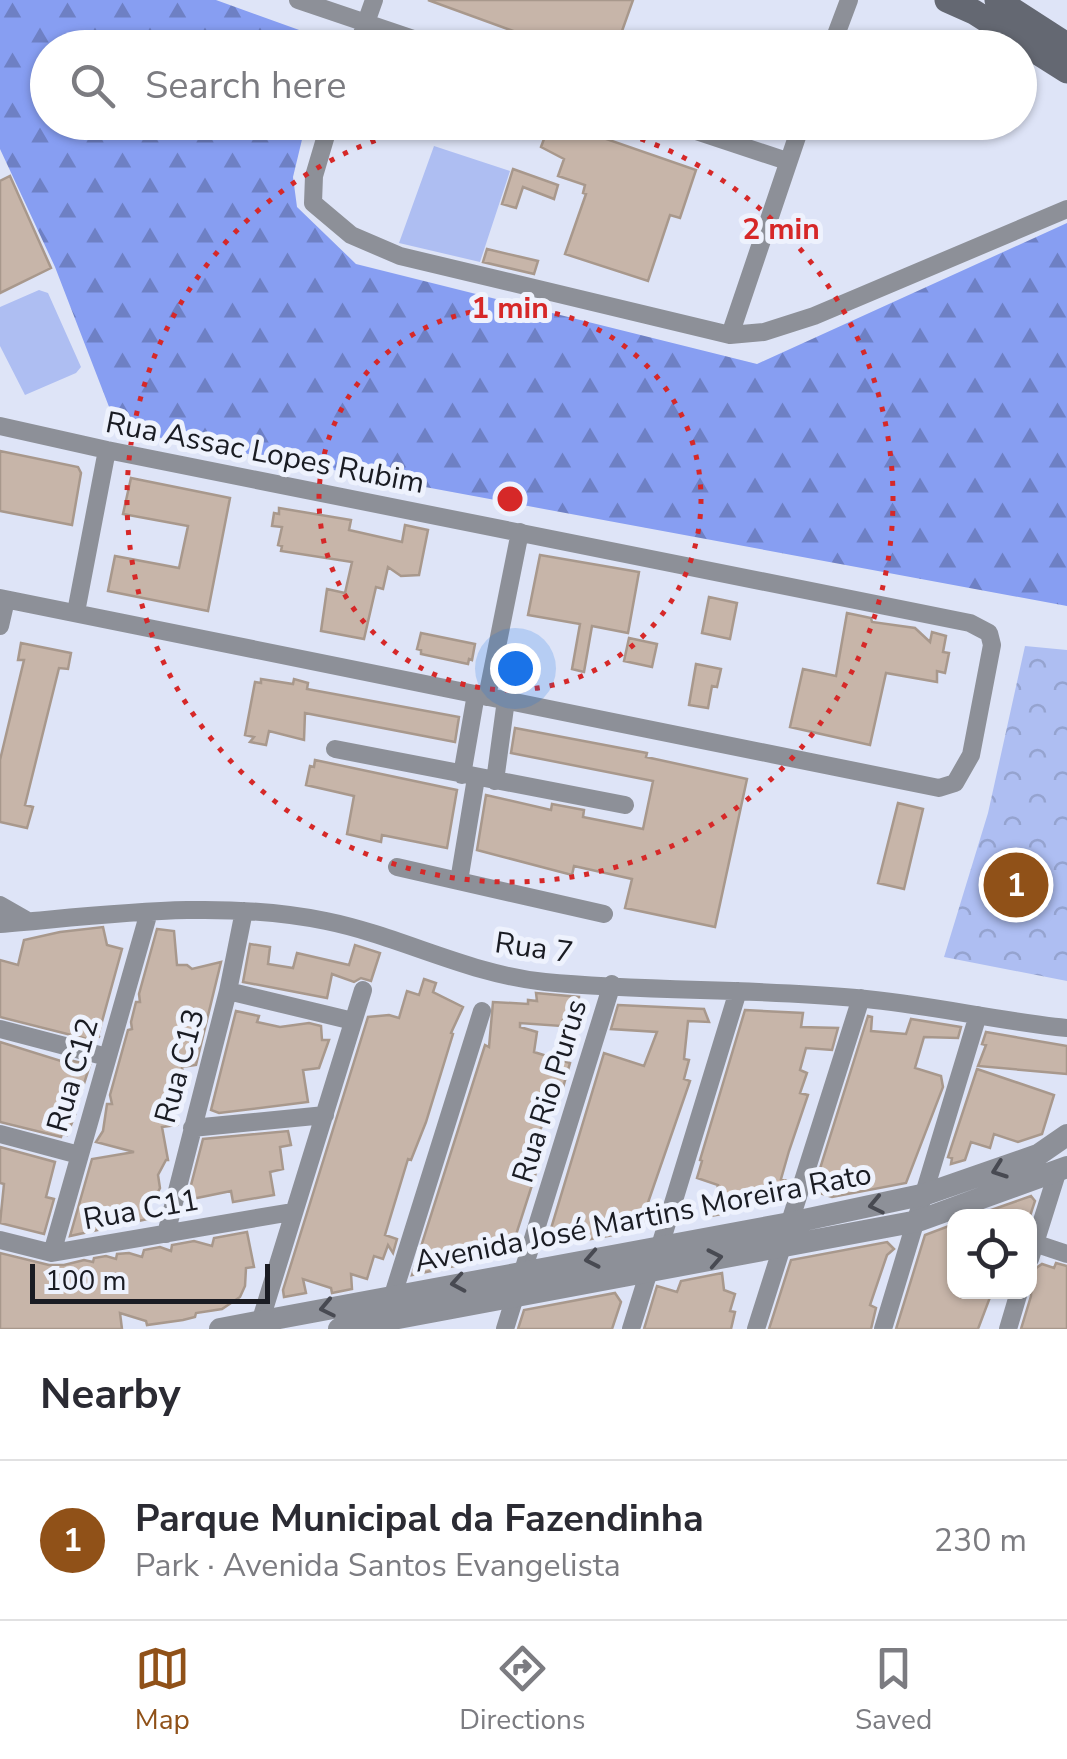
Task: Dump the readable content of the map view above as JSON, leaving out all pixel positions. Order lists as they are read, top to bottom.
{
  "streets": {
    "street": [
      "Rua Assac Lopes Rubim",
      "Rua 7",
      "Rua C13",
      "Rua C12",
      "Rua Rio Purus",
      "Rua C11",
      "Avenida José Martins Moreira Rato"
    ]
  },
  "crossings": [
    ["Rua 7", "Rua C13"],
    ["Rua 7", "Rua C12"],
    ["Rua 7", "Rua Rio Purus"],
    ["Rua C13", "Rua C11"],
    ["Rua C12", "Rua C11"],
    ["Rua Rio Purus", "Avenida José Martins Moreira Rato"]
  ],
  "scale_bar": "100 m",
  "page": {
    "search": "Search here",
    "pins": "1",
    "scale": "100 m",
    "heading": "Nearby",
    "list": [
      {
        "mark": "1",
        "name": "Parque Municipal da Fazendinha",
        "note": "Park · Avenida Santos Evangelista",
        "value": "230 m"
      }
    ],
    "nav": ["Map", "Directions", "Saved"]
  },
  "rings": ["2 min", "1 min"]
}
